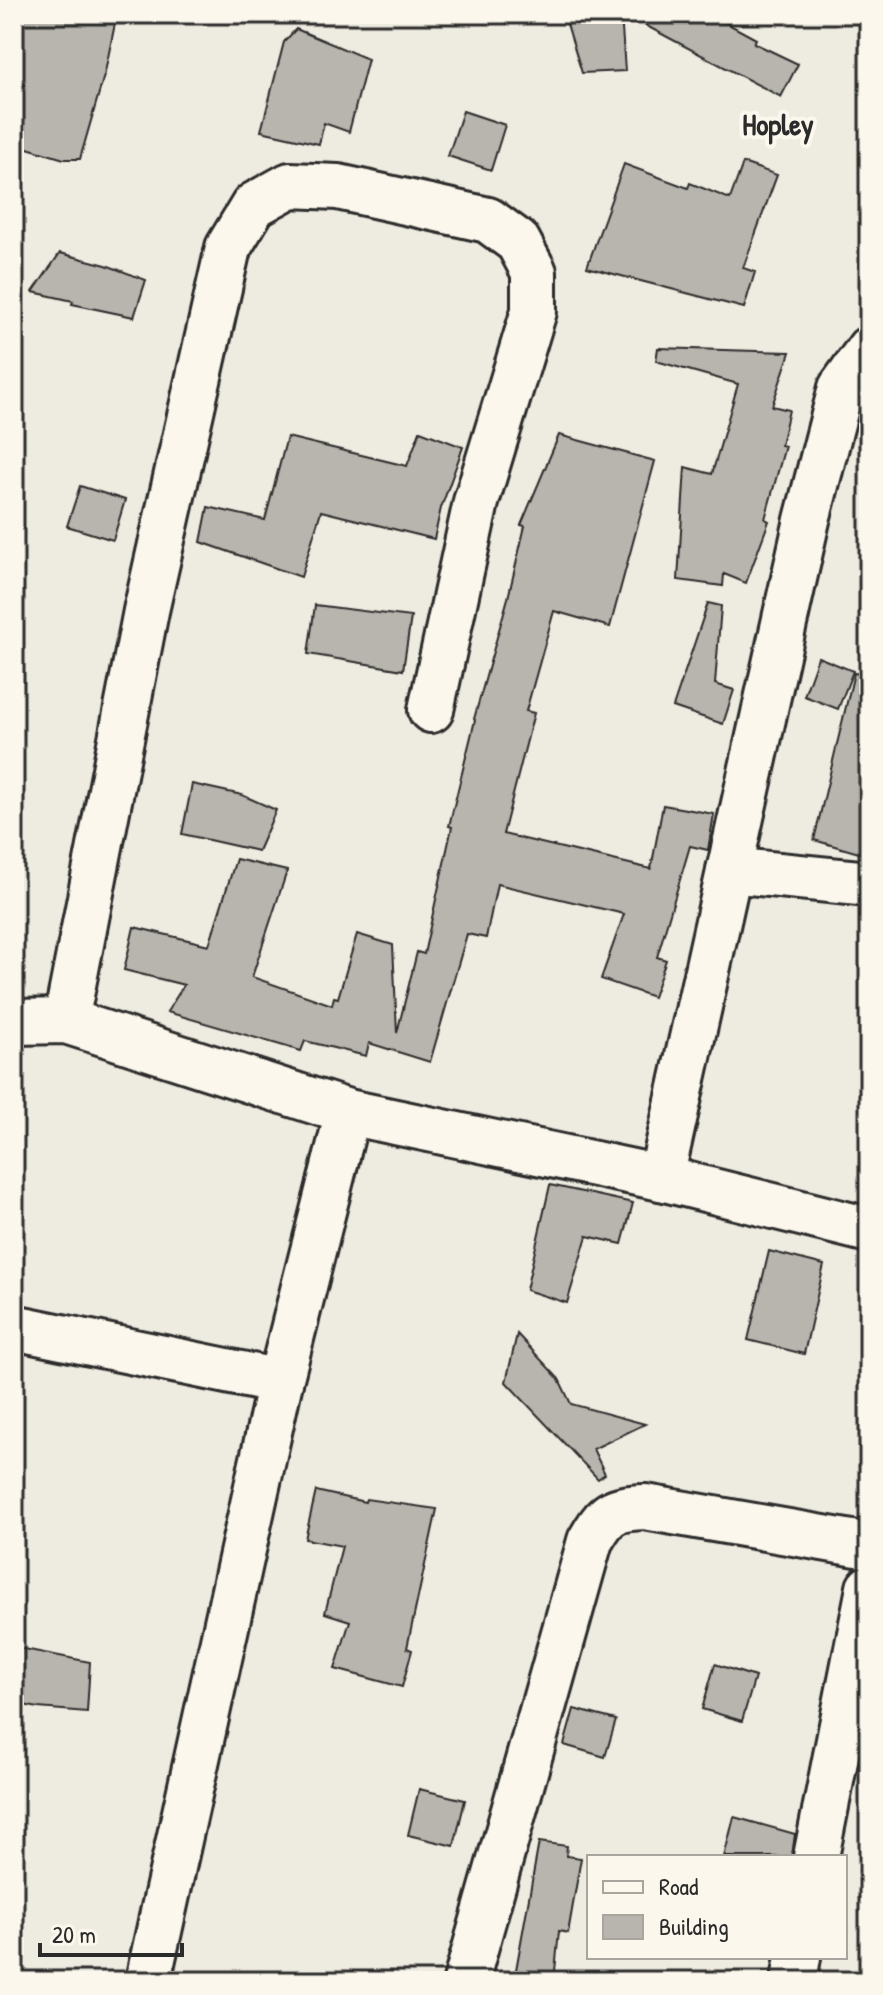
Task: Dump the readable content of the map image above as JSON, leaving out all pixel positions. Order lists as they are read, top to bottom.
{
  "districts": ["Hopley"],
  "legend": ["Road", "Building"],
  "scale_bar": "20 m"
}
